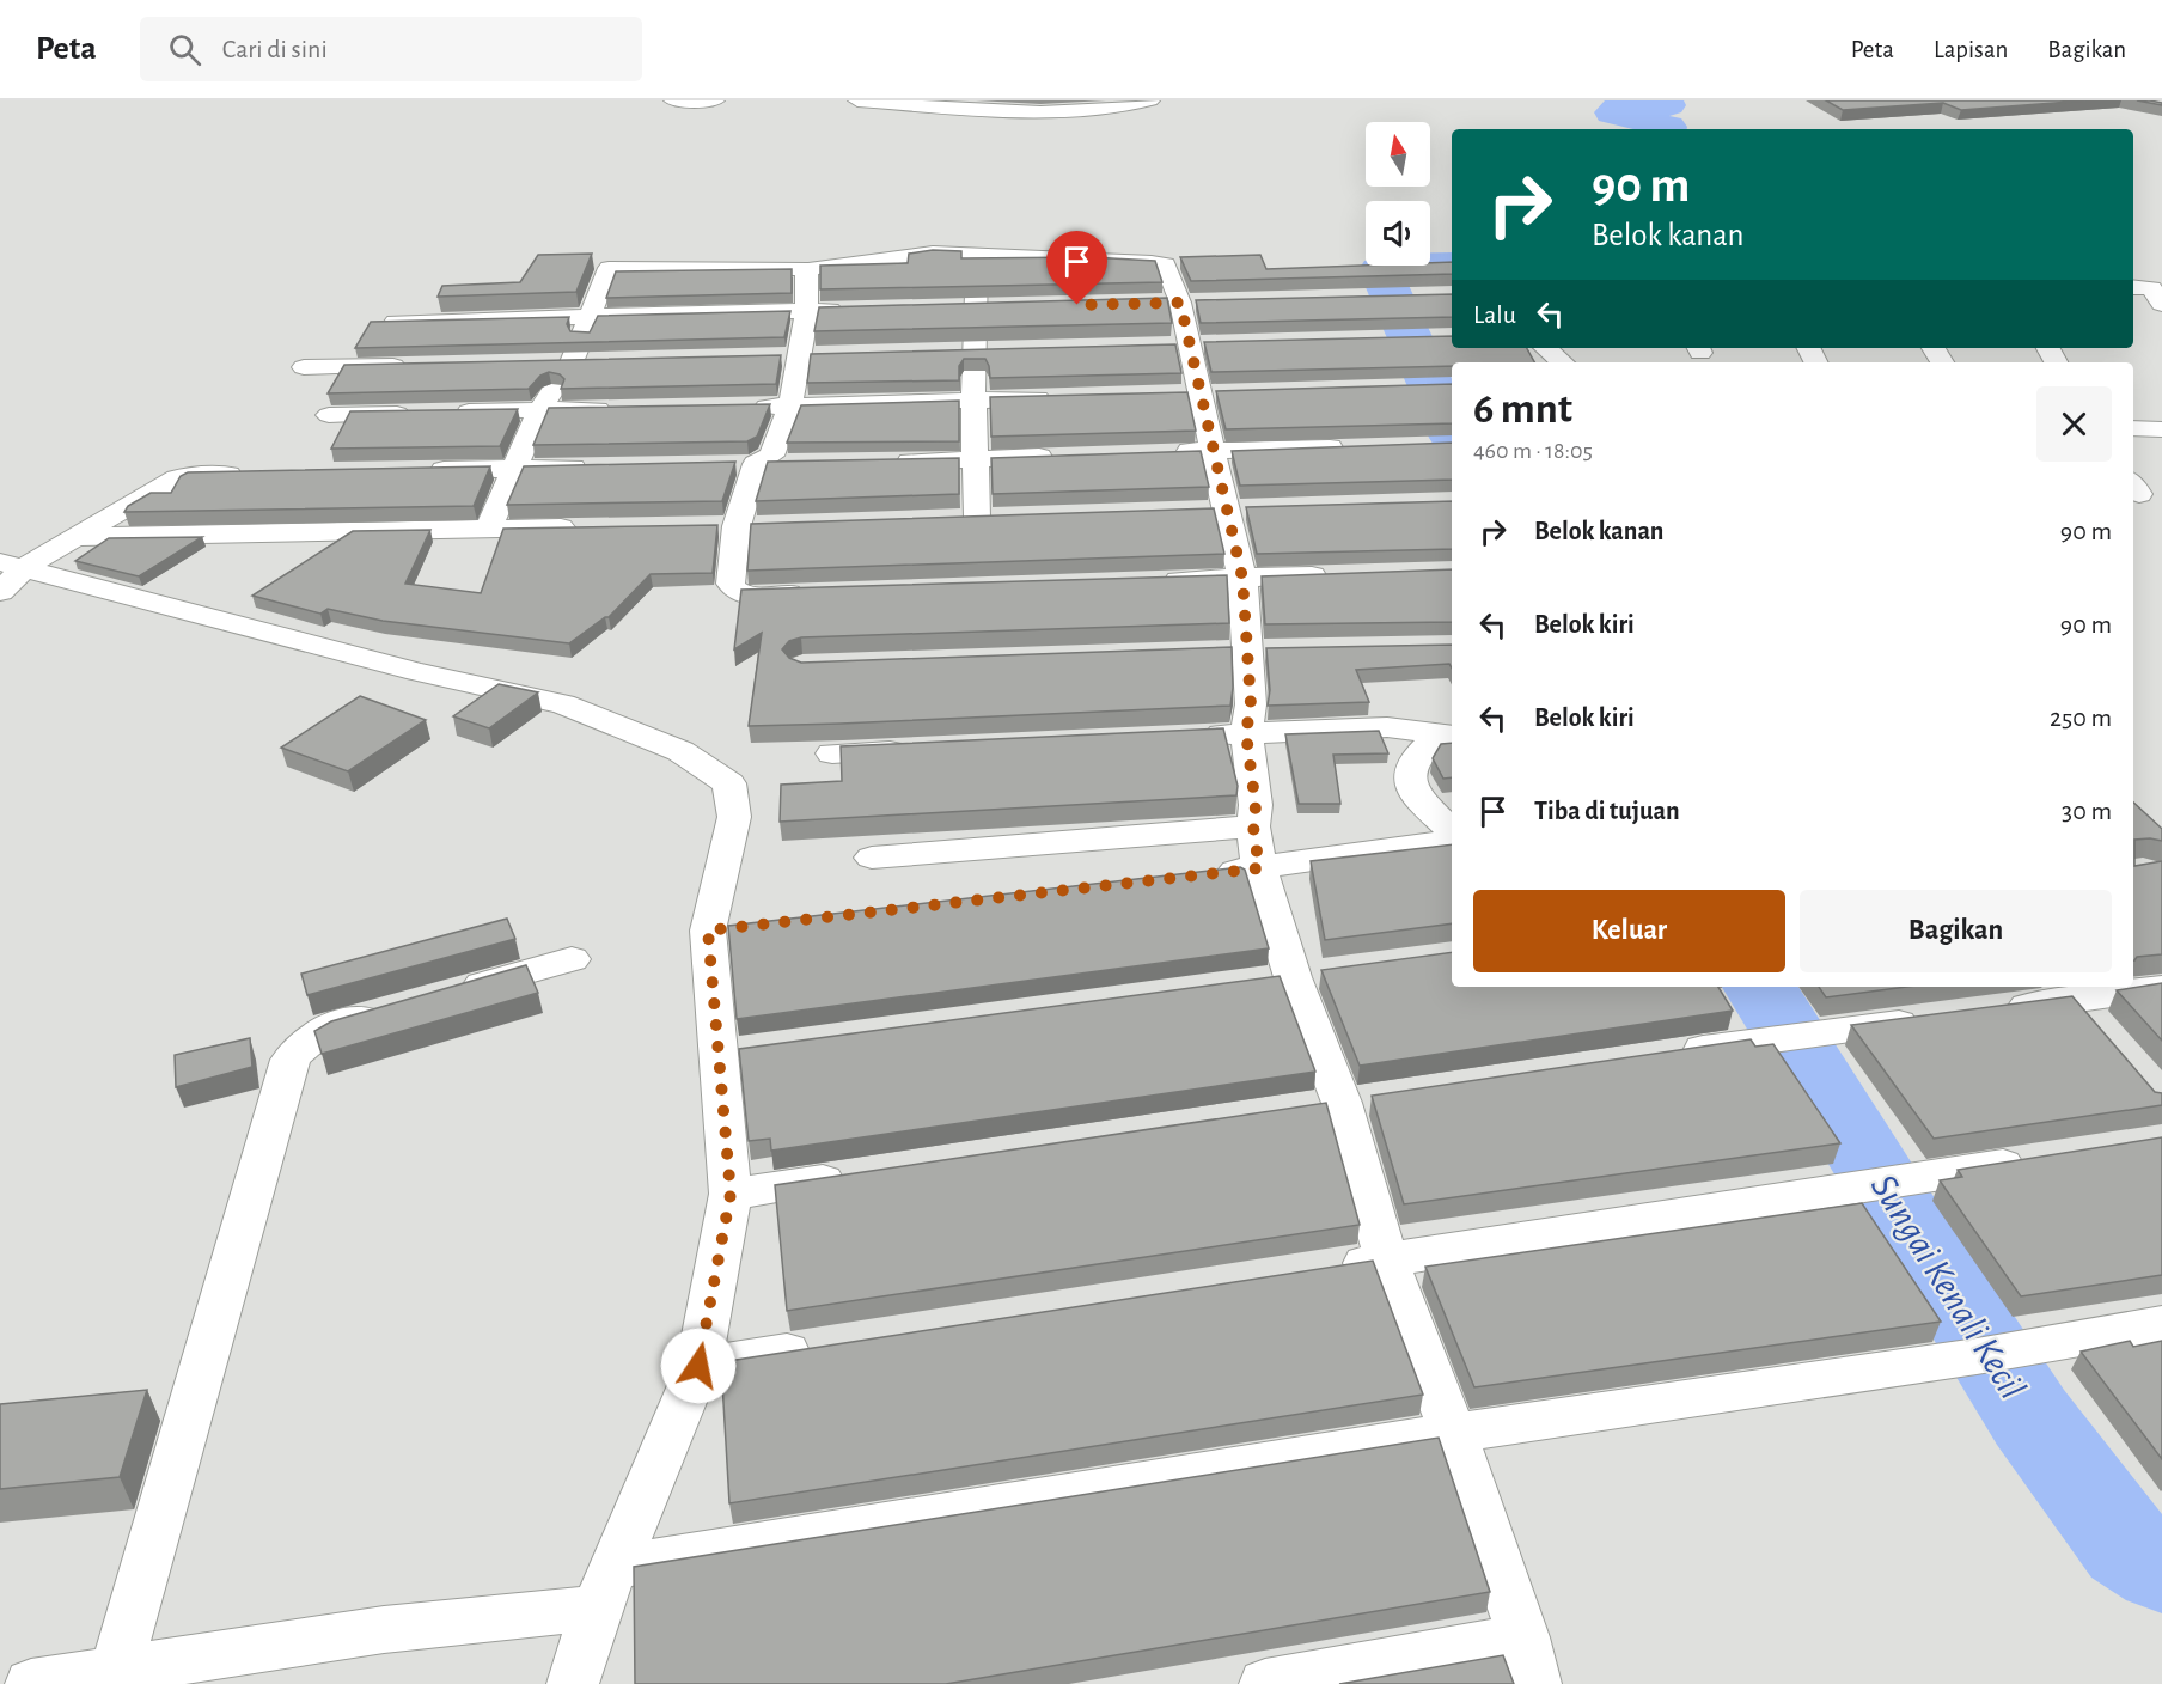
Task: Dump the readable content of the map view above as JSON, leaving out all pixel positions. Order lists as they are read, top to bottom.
{
  "water": ["Sungai Kenali Kecil"],
  "north": "top",
  "page": {
    "header": "Peta",
    "search": "Cari di sini",
    "nav": ["Peta", "Lapisan", "Bagikan"],
    "turn": ["90 m", "Belok kanan"],
    "then": "Lalu",
    "heading": ["6 mnt", "460 m · 18:05"],
    "list": [
      {
        "name": "Belok kanan",
        "value": "90 m"
      },
      {
        "name": "Belok kiri",
        "value": "90 m"
      },
      {
        "name": "Belok kiri",
        "value": "250 m"
      },
      {
        "name": "Tiba di tujuan",
        "value": "30 m"
      }
    ],
    "buttons": ["Keluar", "Bagikan"]
  }
}
